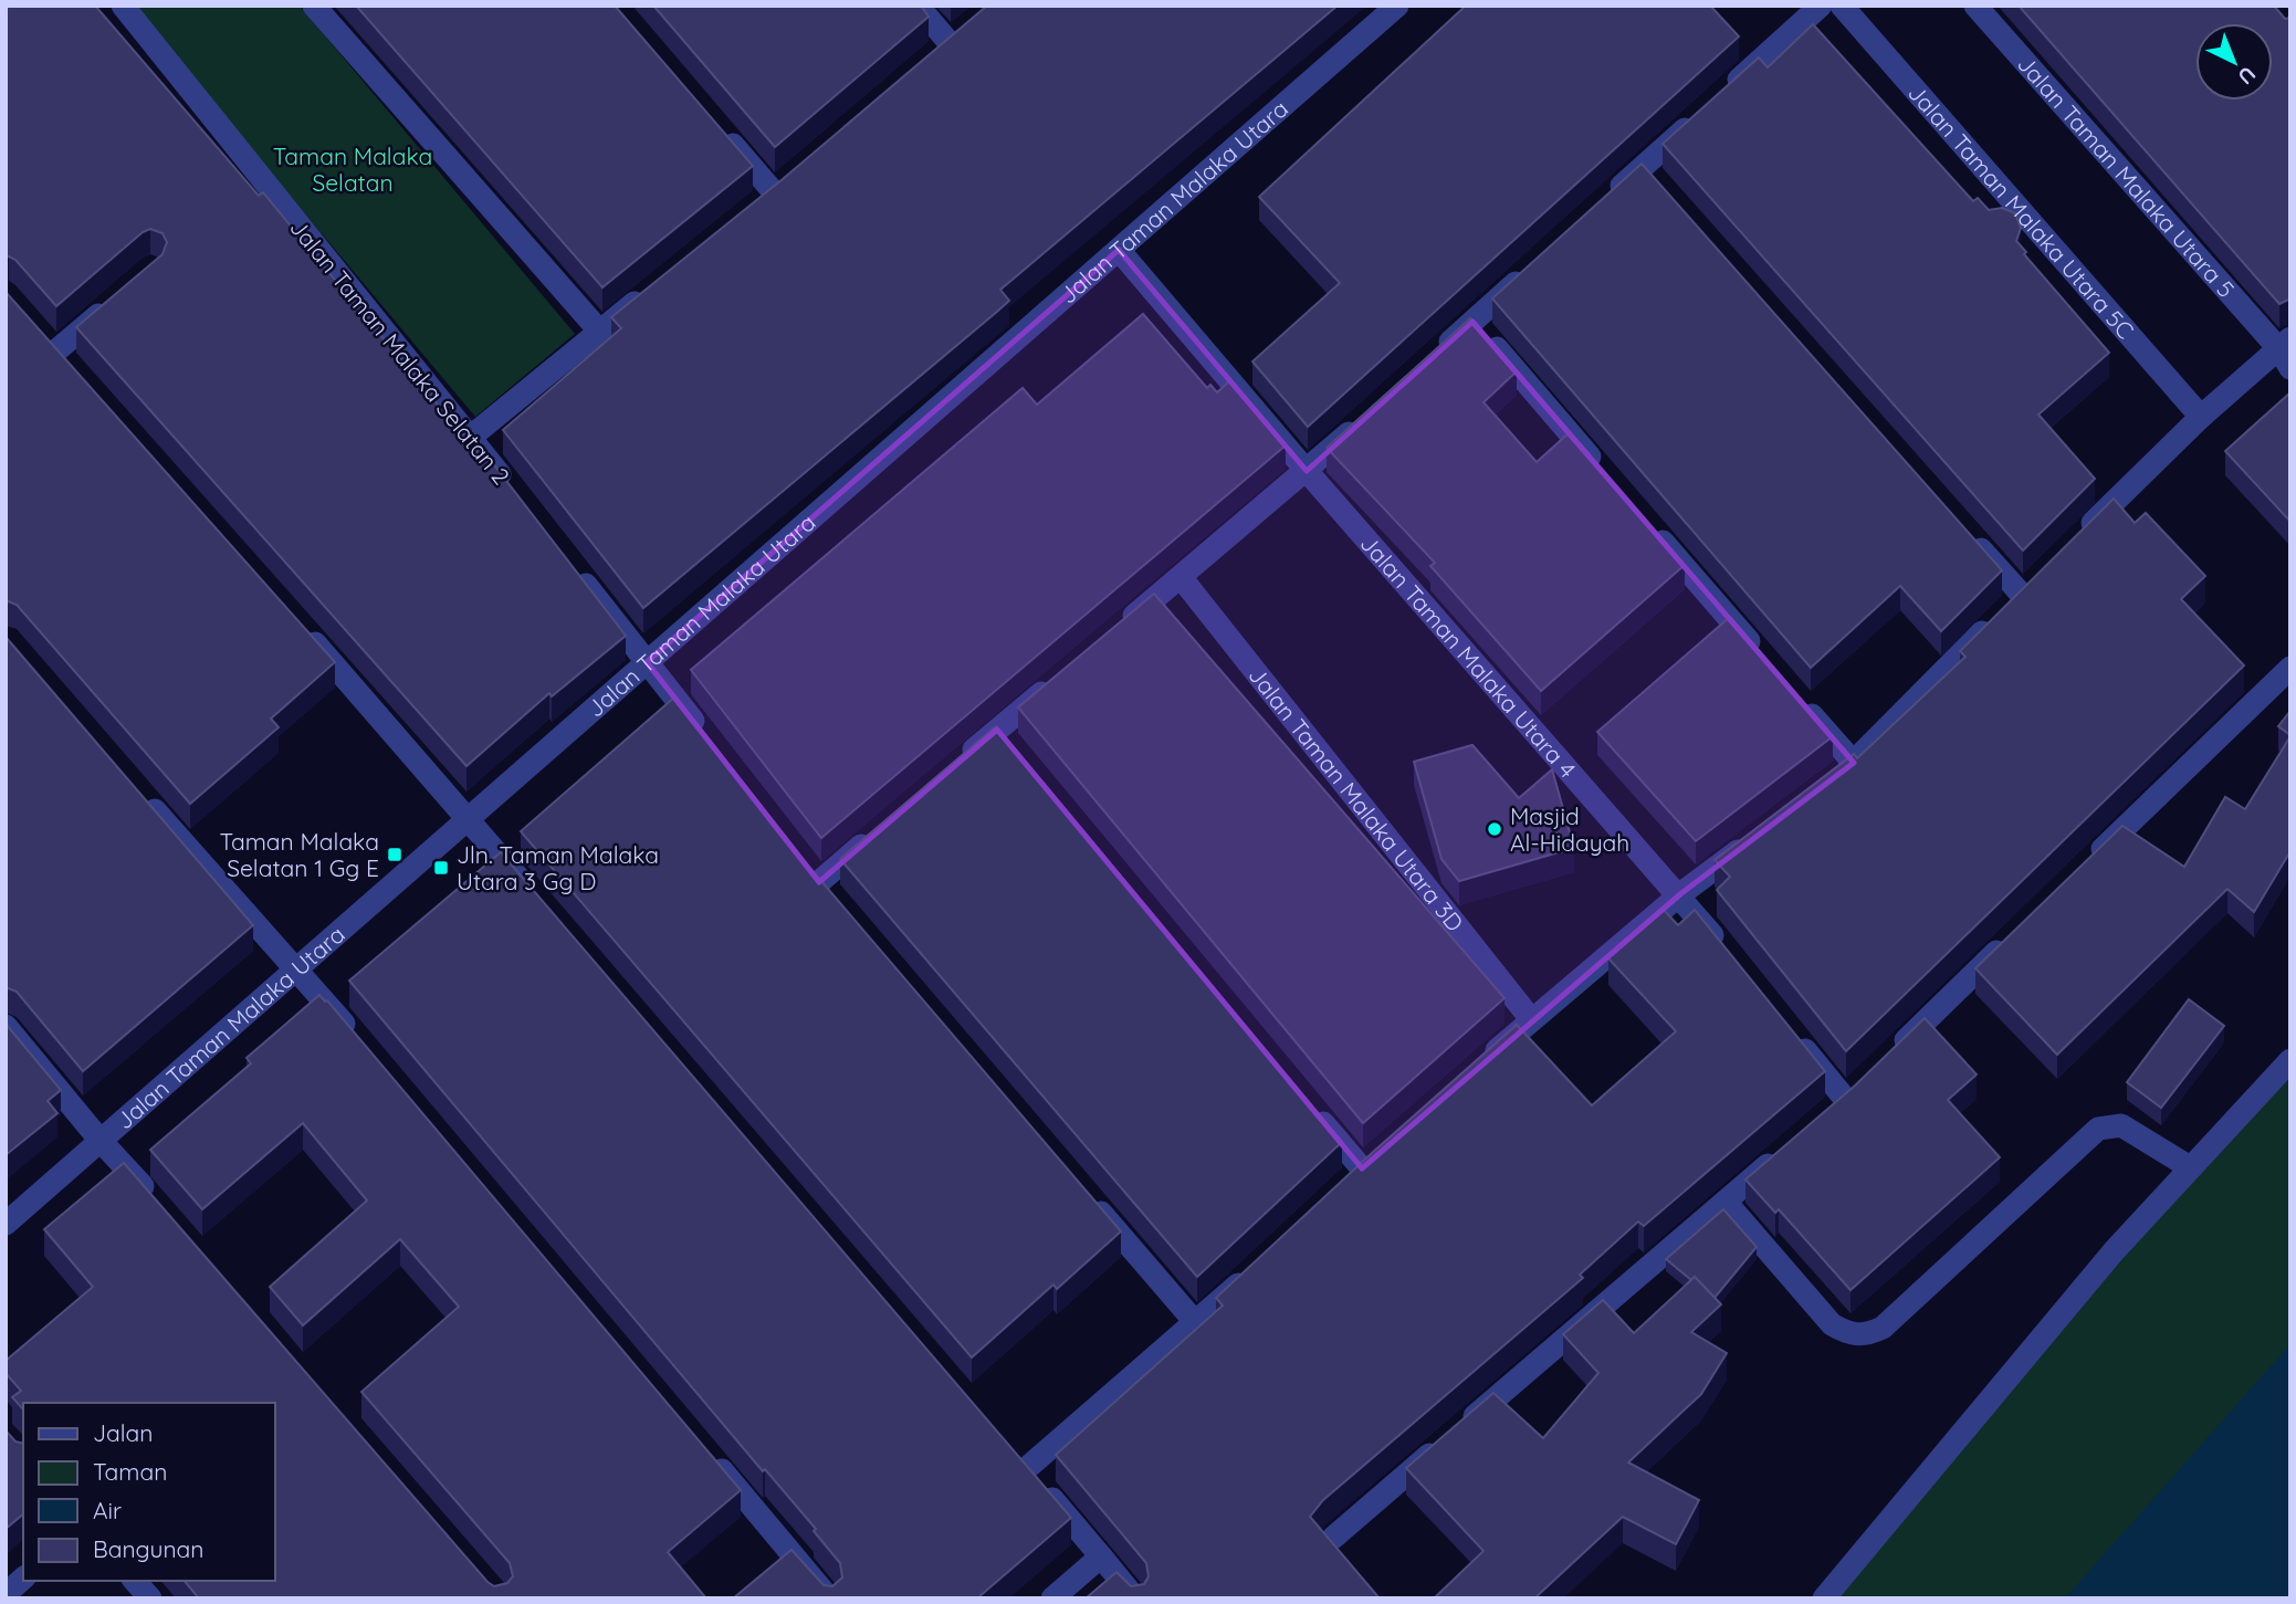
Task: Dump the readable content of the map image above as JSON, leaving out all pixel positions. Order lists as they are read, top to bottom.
{
  "streets": {
    "street": [
      "Jalan Taman Malaka Utara 5",
      "Jalan Taman Malaka Utara",
      "Jalan Taman Malaka Utara 5C",
      "Jalan Taman Malaka Selatan 2",
      "Jalan Taman Malaka Utara 4",
      "Jalan Taman Malaka Utara 3D"
    ]
  },
  "crossings": [
    ["Jalan Taman Malaka Utara", "Jalan Taman Malaka Utara 4"]
  ],
  "parks": ["Taman Malaka Selatan"],
  "places": {
    "other": ["Masjid Al-Hidayah"],
    "transit": ["Taman Malaka Selatan 1 Gg E", "Jln. Taman Malaka Utara 3 Gg D"]
  },
  "legend": [
    "Jalan",
    "Taman",
    "Air",
    "Bangunan"
  ],
  "north": "bottom right"
}
